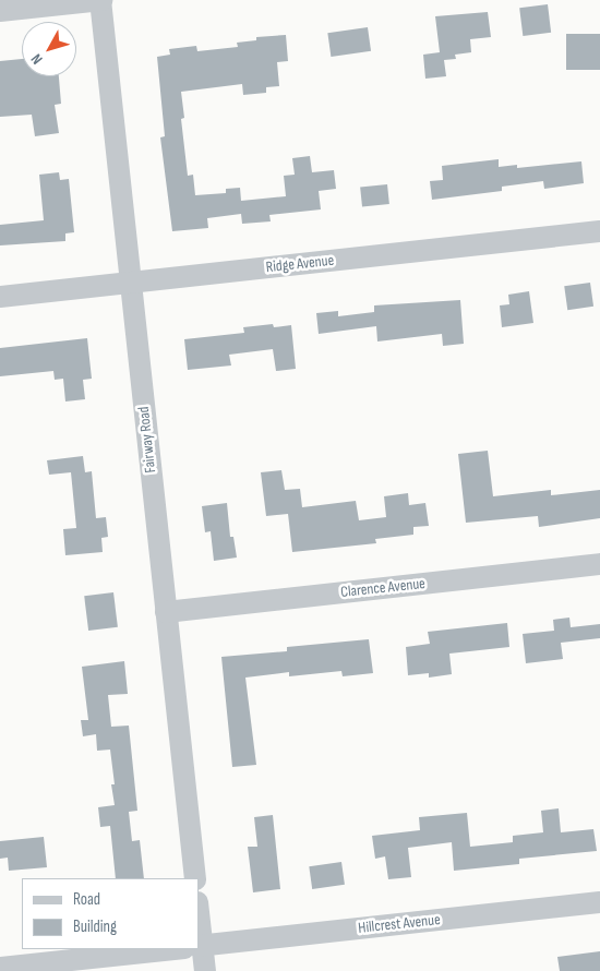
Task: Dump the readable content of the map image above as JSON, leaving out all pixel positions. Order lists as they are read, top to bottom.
{
  "streets": {
    "street": [
      "Ridge Avenue",
      "Fairway Road",
      "Clarence Avenue",
      "Hillcrest Avenue"
    ]
  },
  "crossings": [
    ["Ridge Avenue", "Fairway Road"],
    ["Fairway Road", "Clarence Avenue"]
  ],
  "legend": ["Road", "Building"],
  "north": "bottom left"
}
